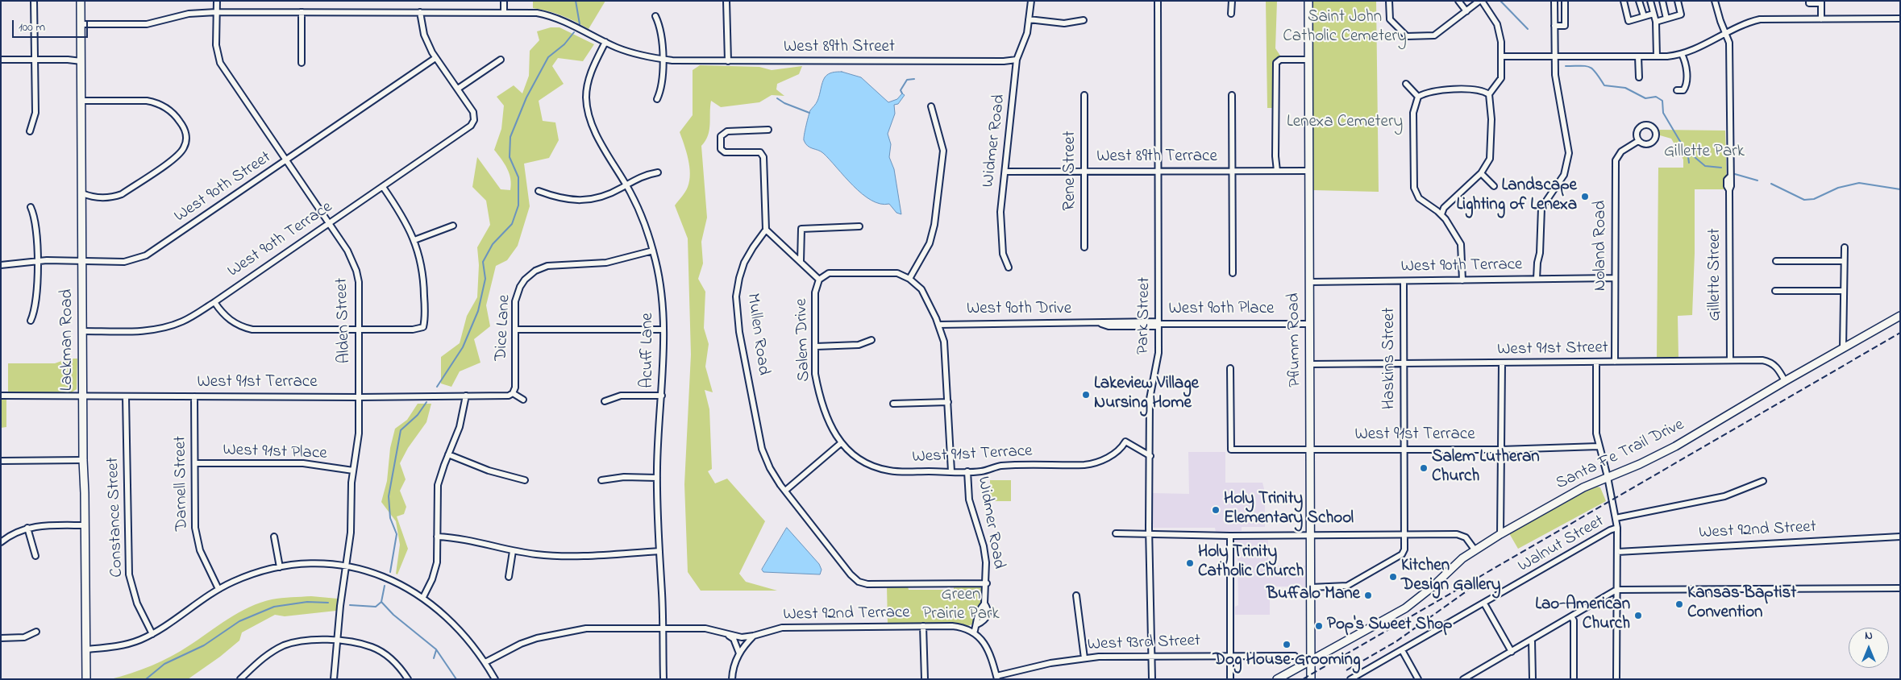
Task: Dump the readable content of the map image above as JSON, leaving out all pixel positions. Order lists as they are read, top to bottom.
{
  "streets": {
    "main road": ["Lackman Road", "Pflumm Road", "Santa Fe Trail Drive"],
    "street": [
      "West 89th Street",
      "Widmer Road",
      "West 89th Terrace",
      "Rene Street",
      "West 90th Street",
      "West 90th Terrace",
      "Noland Road",
      "Gillette Street",
      "West 90th Drive",
      "West 90th Place",
      "Park Street",
      "Alden Street",
      "Dice Lane",
      "Mullen Road",
      "Salem Drive",
      "West 91st Street",
      "Acuff Lane",
      "Haskins Street",
      "West 91st Terrace",
      "West 91st Place",
      "Darnell Street",
      "Constance Street",
      "West 92nd Street",
      "Walnut Street",
      "West 92nd Terrace",
      "West 93rd Street"
    ]
  },
  "crossings": [
    ["West 89th Street", "Widmer Road"],
    ["West 89th Street", "Alden Street"],
    ["West 89th Street", "Lackman Road"],
    ["West 89th Street", "Acuff Lane"],
    ["Widmer Road", "West 89th Terrace"],
    ["Widmer Road", "West 91st Terrace"],
    ["Widmer Road", "West 92nd Terrace"],
    ["West 89th Terrace", "Rene Street"],
    ["West 89th Terrace", "Park Street"],
    ["West 89th Terrace", "Pflumm Road"],
    ["West 90th Street", "Alden Street"],
    ["West 90th Street", "Lackman Road"],
    ["West 90th Terrace", "Noland Road"],
    ["West 90th Terrace", "Alden Street"],
    ["West 90th Terrace", "Lackman Road"],
    ["West 90th Terrace", "Pflumm Road"],
    ["West 90th Terrace", "Haskins Street"],
    ["Noland Road", "West 91st Street"],
    ["Gillette Street", "West 91st Street"],
    ["West 90th Drive", "West 90th Place"],
    ["West 90th Drive", "Park Street"],
    ["West 90th Place", "Park Street"],
    ["West 90th Place", "Pflumm Road"],
    ["Park Street", "West 91st Terrace"],
    ["Park Street", "West 93rd Street"],
    ["Alden Street", "West 91st Terrace"],
    ["Alden Street", "West 91st Place"],
    ["Dice Lane", "Acuff Lane"],
    ["Dice Lane", "West 91st Terrace"],
    ["Lackman Road", "West 91st Terrace"],
    ["Salem Drive", "West 91st Terrace"],
    ["Pflumm Road", "West 91st Street"],
    ["Pflumm Road", "Haskins Street"],
    ["Pflumm Road", "West 91st Terrace"],
    ["Pflumm Road", "Santa Fe Trail Drive"],
    ["West 91st Street", "Haskins Street"],
    ["West 91st Street", "Santa Fe Trail Drive"],
    ["Acuff Lane", "West 92nd Terrace"],
    ["Haskins Street", "West 91st Terrace"],
    ["West 91st Terrace", "Darnell Street"],
    ["West 91st Terrace", "Constance Street"],
    ["West 91st Place", "Darnell Street"],
    ["West 92nd Terrace", "West 93rd Street"]
  ],
  "parks": [
    "Saint John Catholic Cemetery",
    "Lenexa Cemetery",
    "Gillette Park",
    "Green Prairie Park"
  ],
  "places": [
    "Landscape Lighting of Lenexa",
    "Lakeview Village Nursing Home",
    "Salem Lutheran Church",
    "Holy Trinity Elementary School",
    "Holy Trinity Catholic Church",
    "Kitchen Design Gallery",
    "Buffalo Mane",
    "Kansas Baptist Convention",
    "Lao-American Church",
    "Pop's Sweet Shop",
    "Dog House Grooming"
  ],
  "scale_bar": "100 m",
  "north": "top"
}
